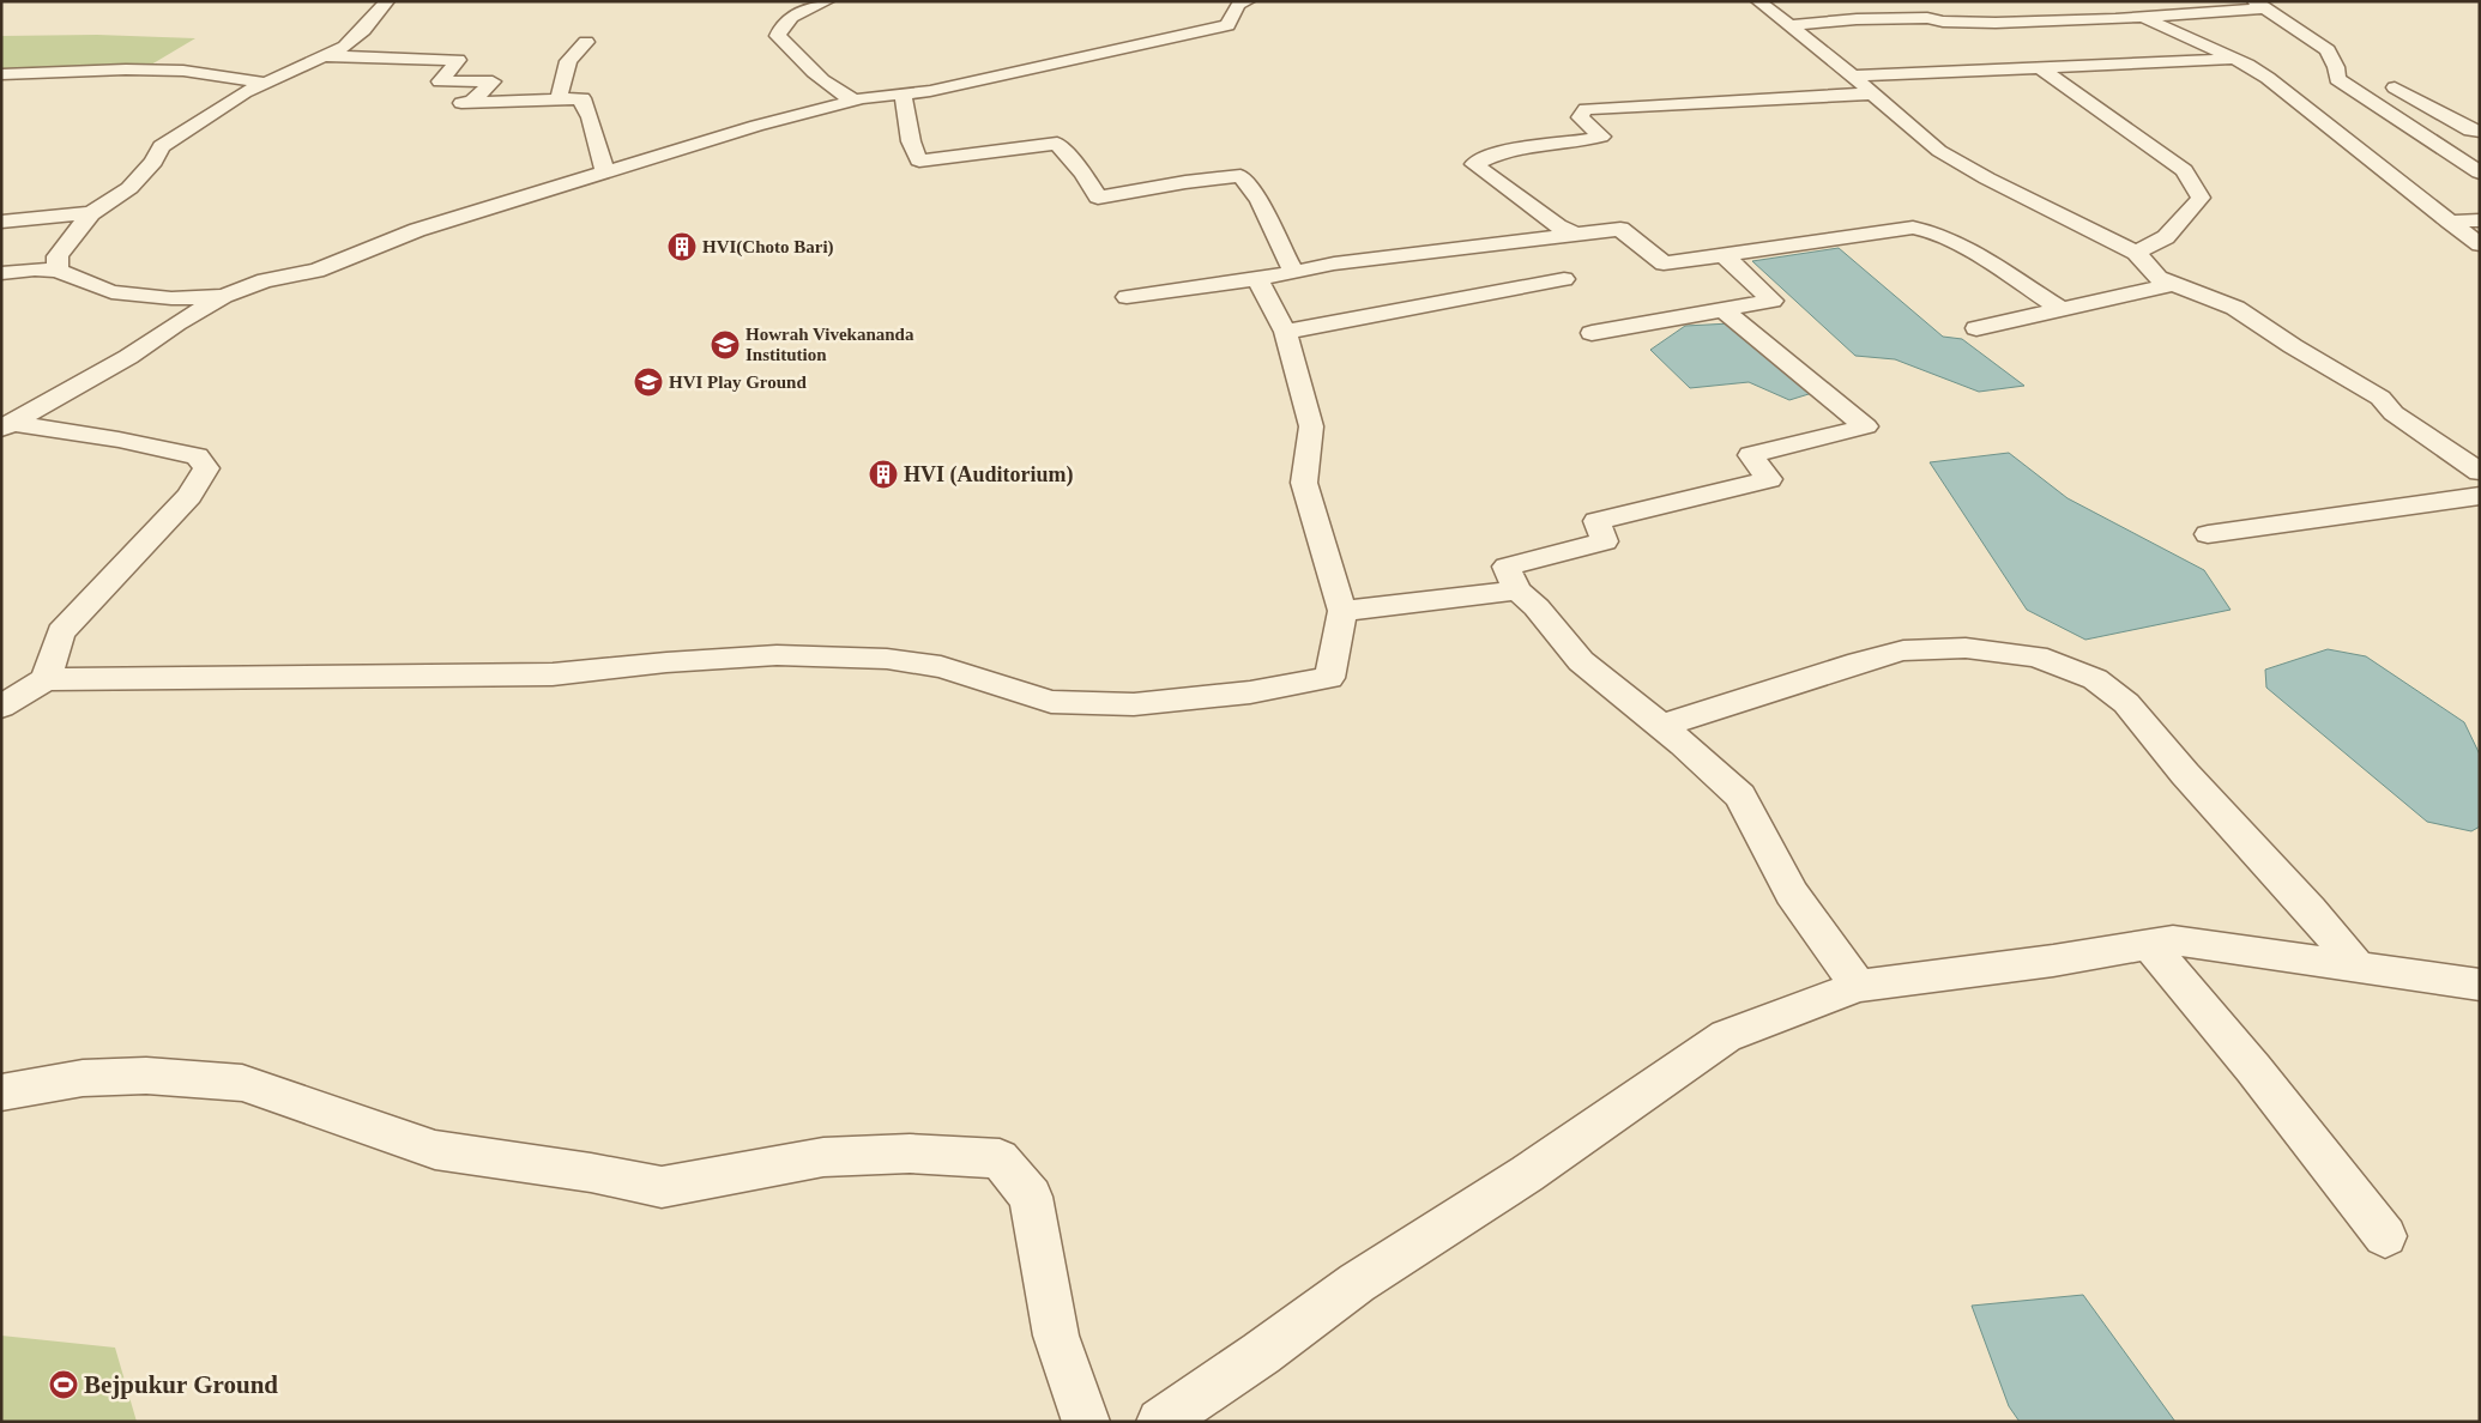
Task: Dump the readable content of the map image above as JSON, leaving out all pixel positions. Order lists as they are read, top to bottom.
{
  "places": {
    "building": ["HVI(Choto Bari)", "HVI (Auditorium)"],
    "school or university": ["Howrah Vivekananda Institution", "HVI Play Ground"],
    "sports": ["Bejpukur Ground"]
  }
}
